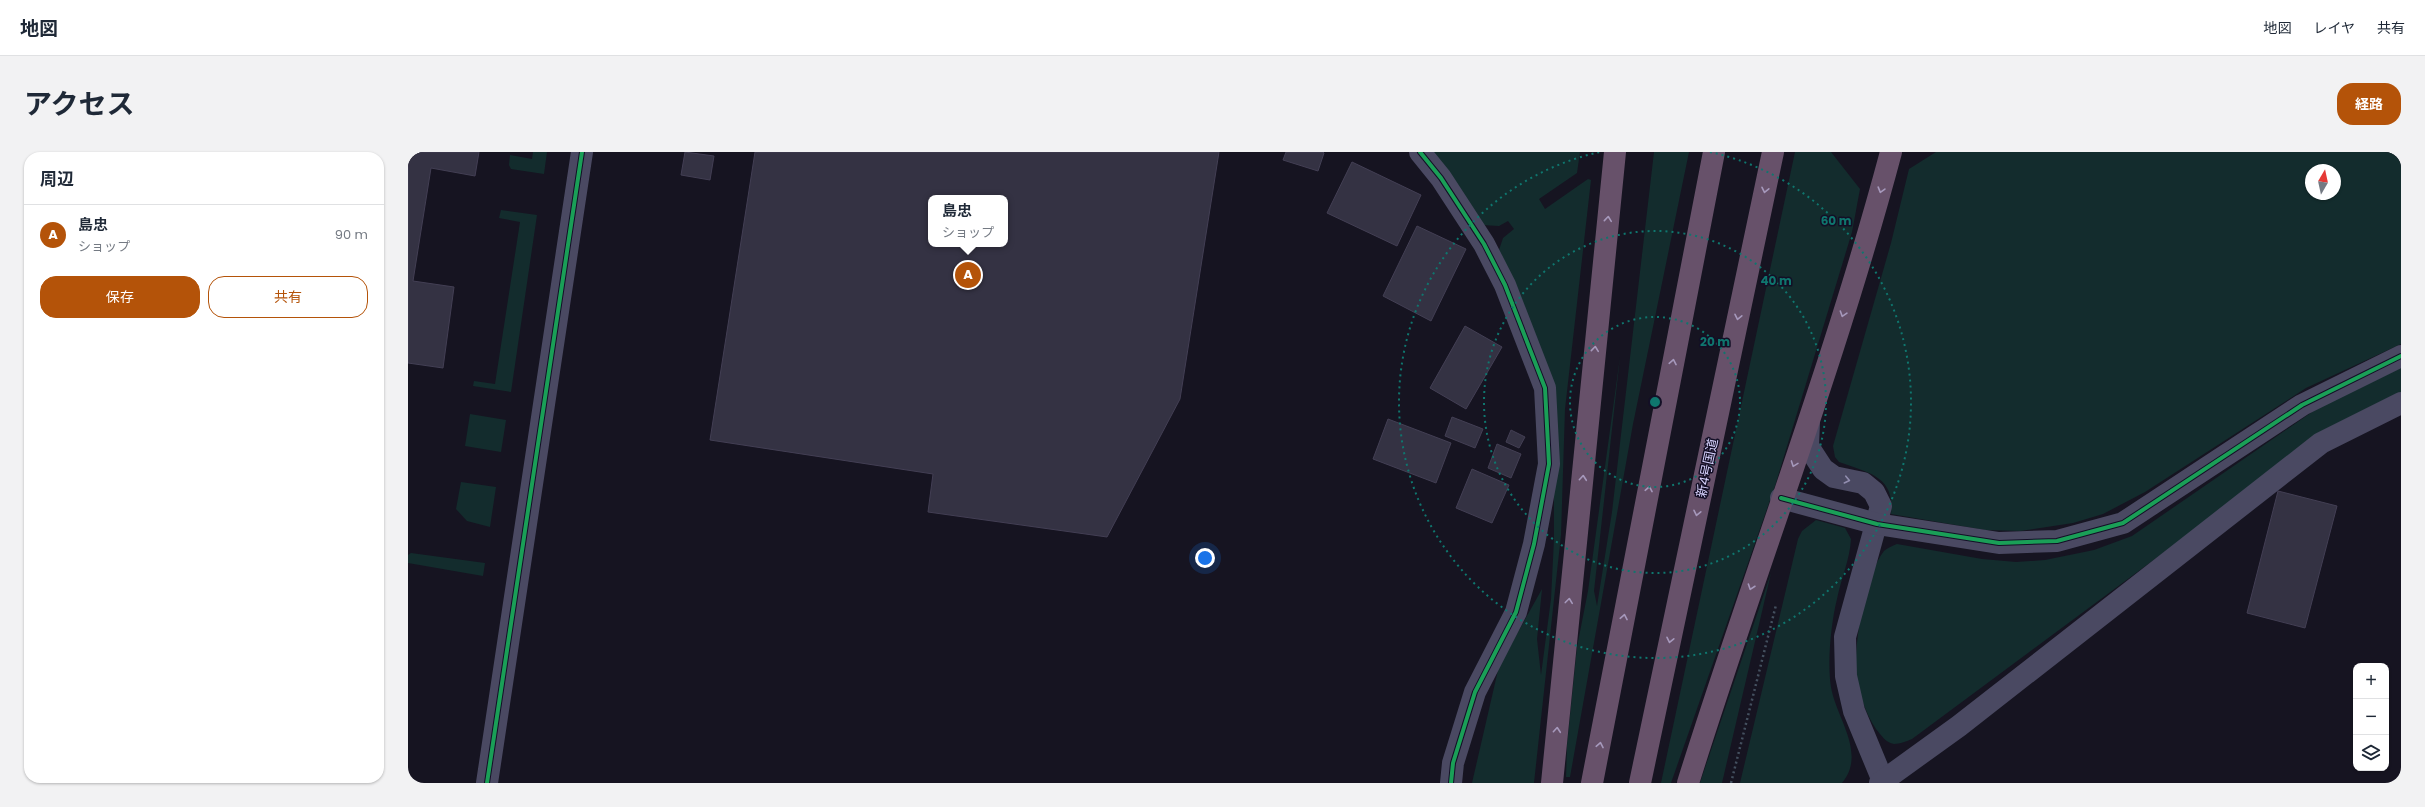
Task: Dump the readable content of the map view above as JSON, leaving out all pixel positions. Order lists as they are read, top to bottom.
{
  "streets": {
    "highway": ["新4号国道"]
  },
  "north": "top",
  "page": {
    "header": "地図",
    "nav": ["地図", "レイヤ", "共有"],
    "title": "アクセス",
    "buttons": [
      "経路",
      ["保存", "共有"]
    ],
    "heading": "周辺",
    "popup": ["島忠", "ショップ"],
    "list": [
      {
        "mark": "A",
        "name": "島忠",
        "note": "ショップ",
        "value": "90 m"
      }
    ],
    "pins": "A",
    "map_buttons": ["+", "−"]
  },
  "rings": ["60 m", "40 m", "20 m"]
}
